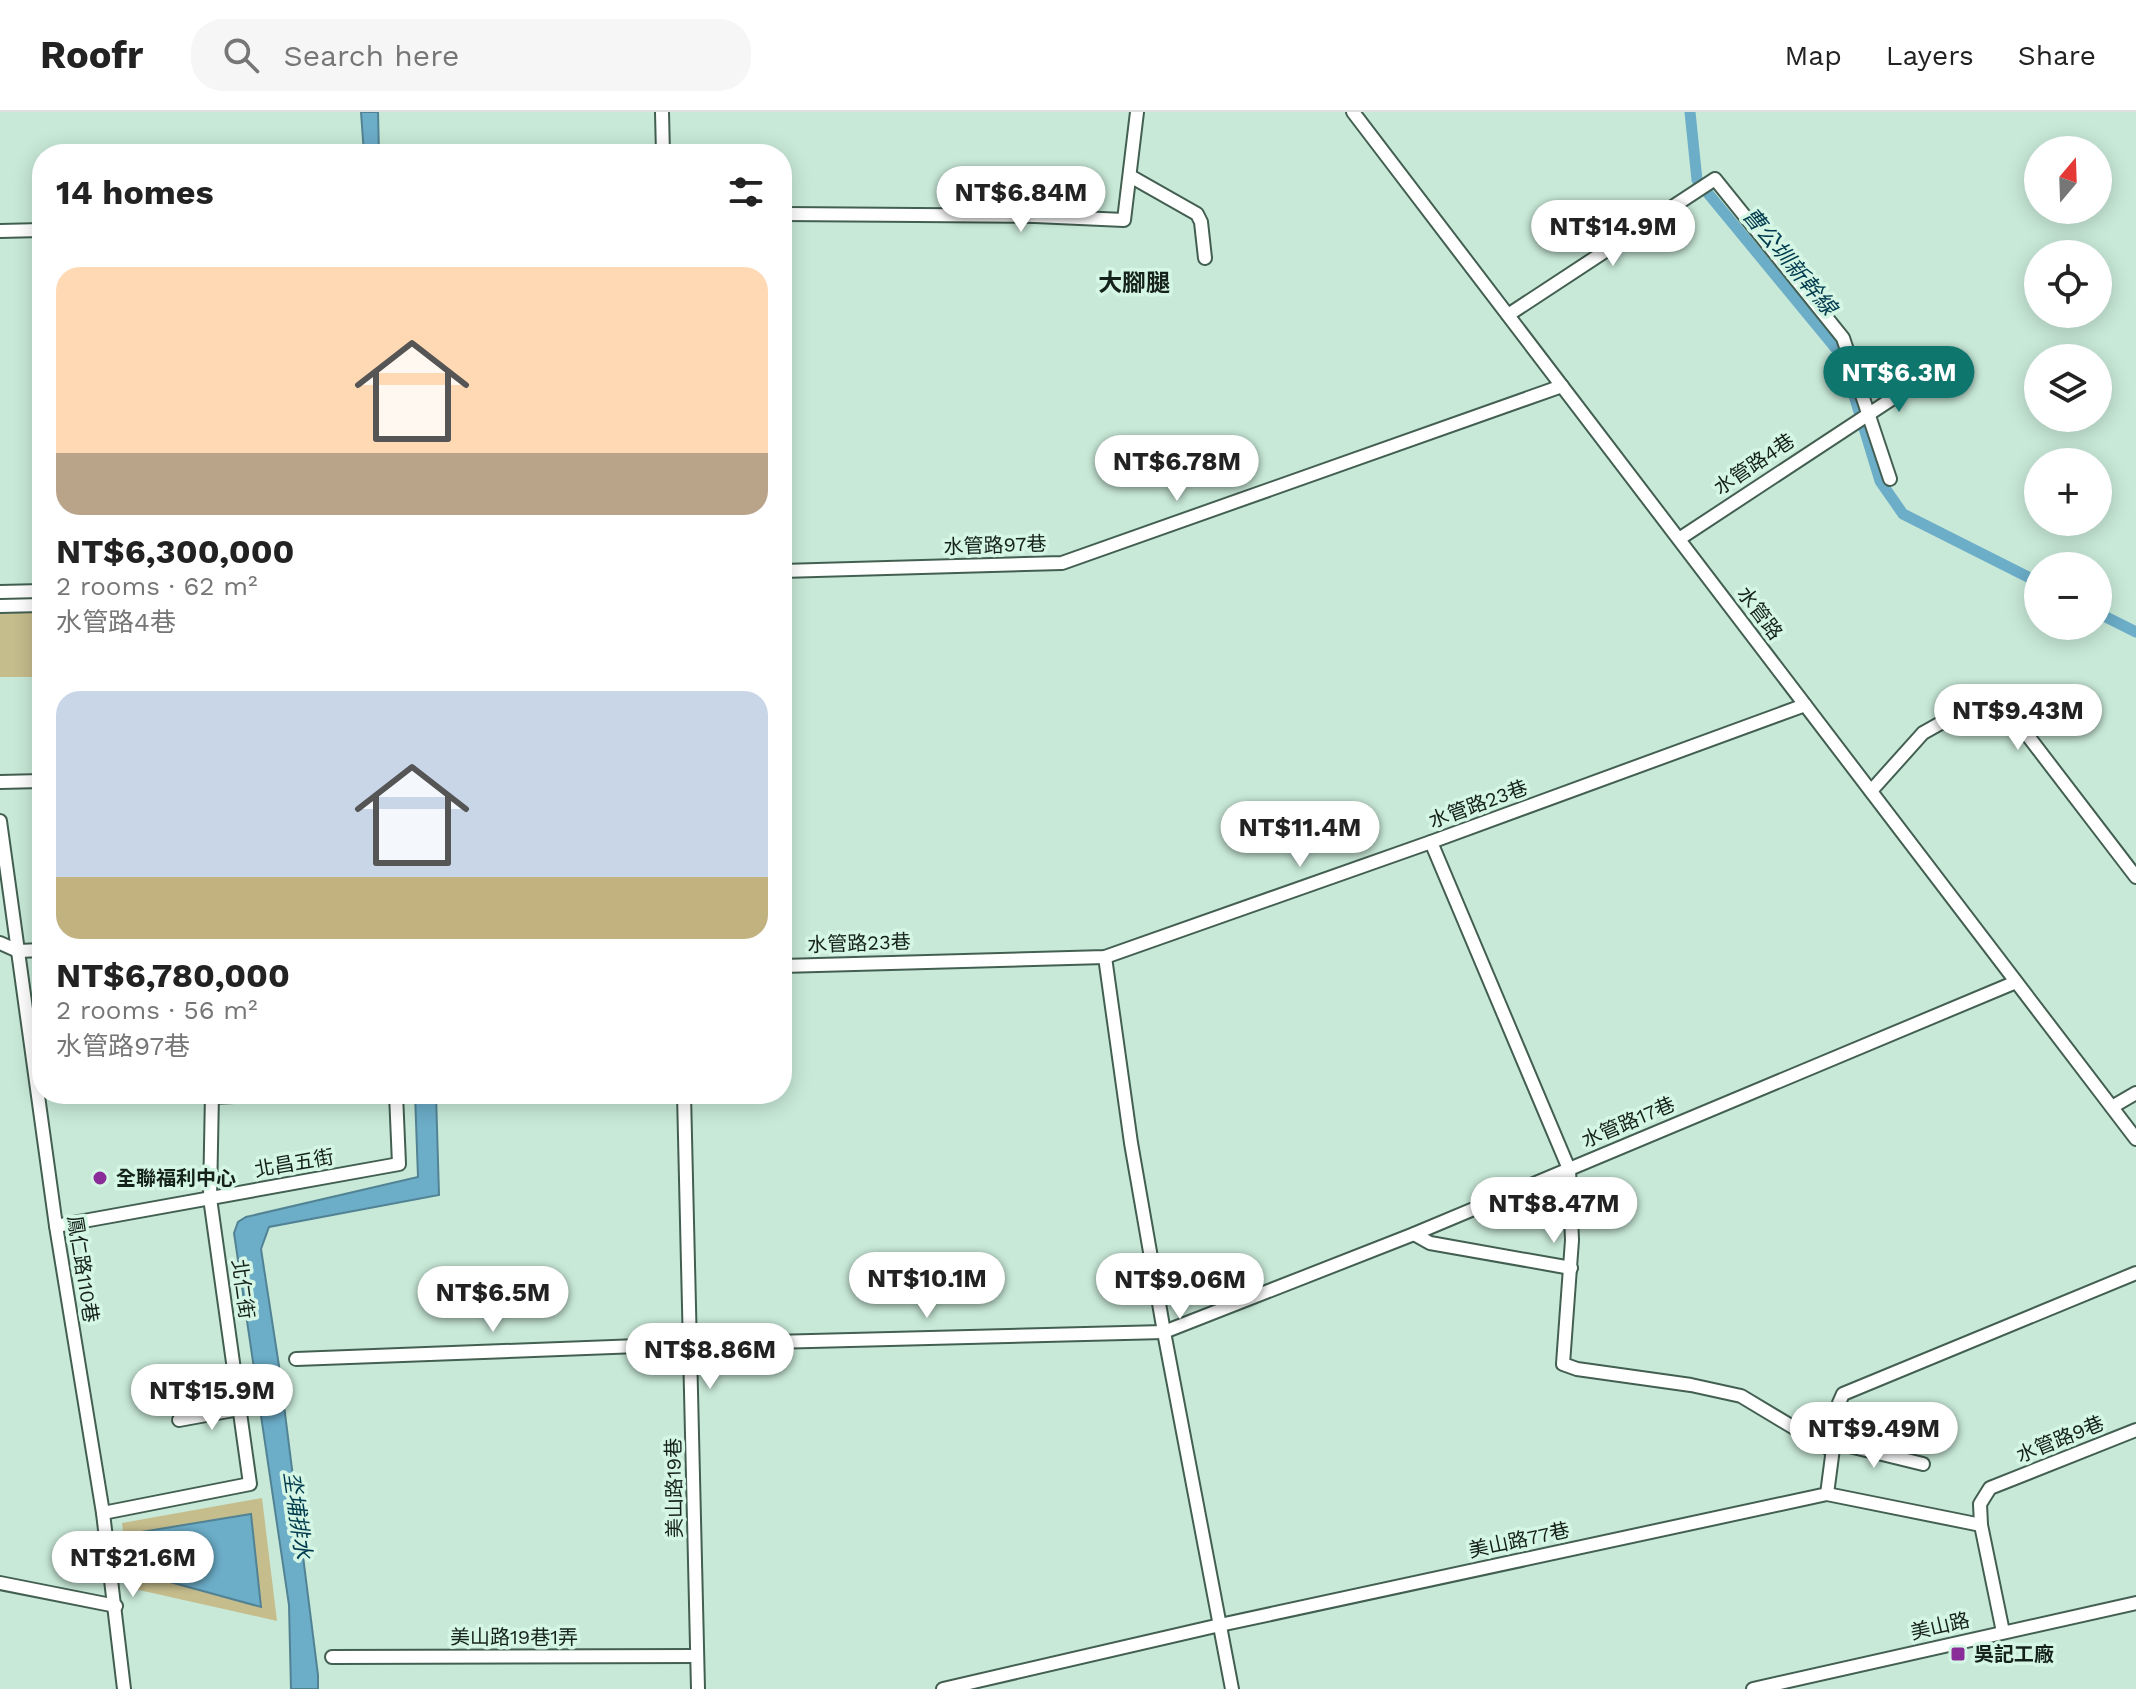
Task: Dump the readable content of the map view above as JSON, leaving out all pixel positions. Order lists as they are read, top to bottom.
{
  "streets": {
    "street": [
      "水管路4巷",
      "水管路97巷",
      "水管路",
      "水管路23巷",
      "水管路17巷",
      "北昌五街",
      "鳳仁路110巷",
      "北仁街",
      "水管路9巷",
      "美山路19巷",
      "美山路77巷",
      "美山路",
      "美山路19巷1弄"
    ]
  },
  "crossings": [
    ["水管路4巷", "水管路"],
    ["水管路97巷", "水管路"],
    ["水管路", "水管路23巷"],
    ["水管路", "水管路17巷"],
    ["水管路17巷", "美山路19巷"],
    ["北昌五街", "鳳仁路110巷"],
    ["北昌五街", "北仁街"],
    ["鳳仁路110巷", "北仁街"],
    ["水管路9巷", "美山路77巷"],
    ["美山路19巷", "美山路19巷1弄"]
  ],
  "districts": ["大腳腿"],
  "water": ["曹公圳新幹線", "坔埔排水"],
  "places": {
    "other": ["全聯福利中心"],
    "transit": ["吳記工廠"]
  },
  "north": "top",
  "page": {
    "header": "Roofr",
    "search": "Search here",
    "nav": ["Map", "Layers", "Share"],
    "map_buttons": ["+", "−"],
    "heading": "14 homes",
    "price": [
      "NT$6.84M",
      "NT$14.9M",
      "NT$6.3M",
      "NT$6.78M",
      "NT$9.43M",
      "NT$11.4M",
      "NT$8.47M",
      "NT$10.1M",
      "NT$9.06M",
      "NT$6.5M",
      "NT$8.86M",
      "NT$15.9M",
      "NT$9.49M",
      "NT$21.6M"
    ],
    "list": [
      {
        "name": "NT$6,300,000",
        "note": "2 rooms · 62 m² · 水管路4巷"
      },
      {
        "name": "NT$6,780,000",
        "note": "2 rooms · 56 m² · 水管路97巷"
      }
    ]
  }
}
